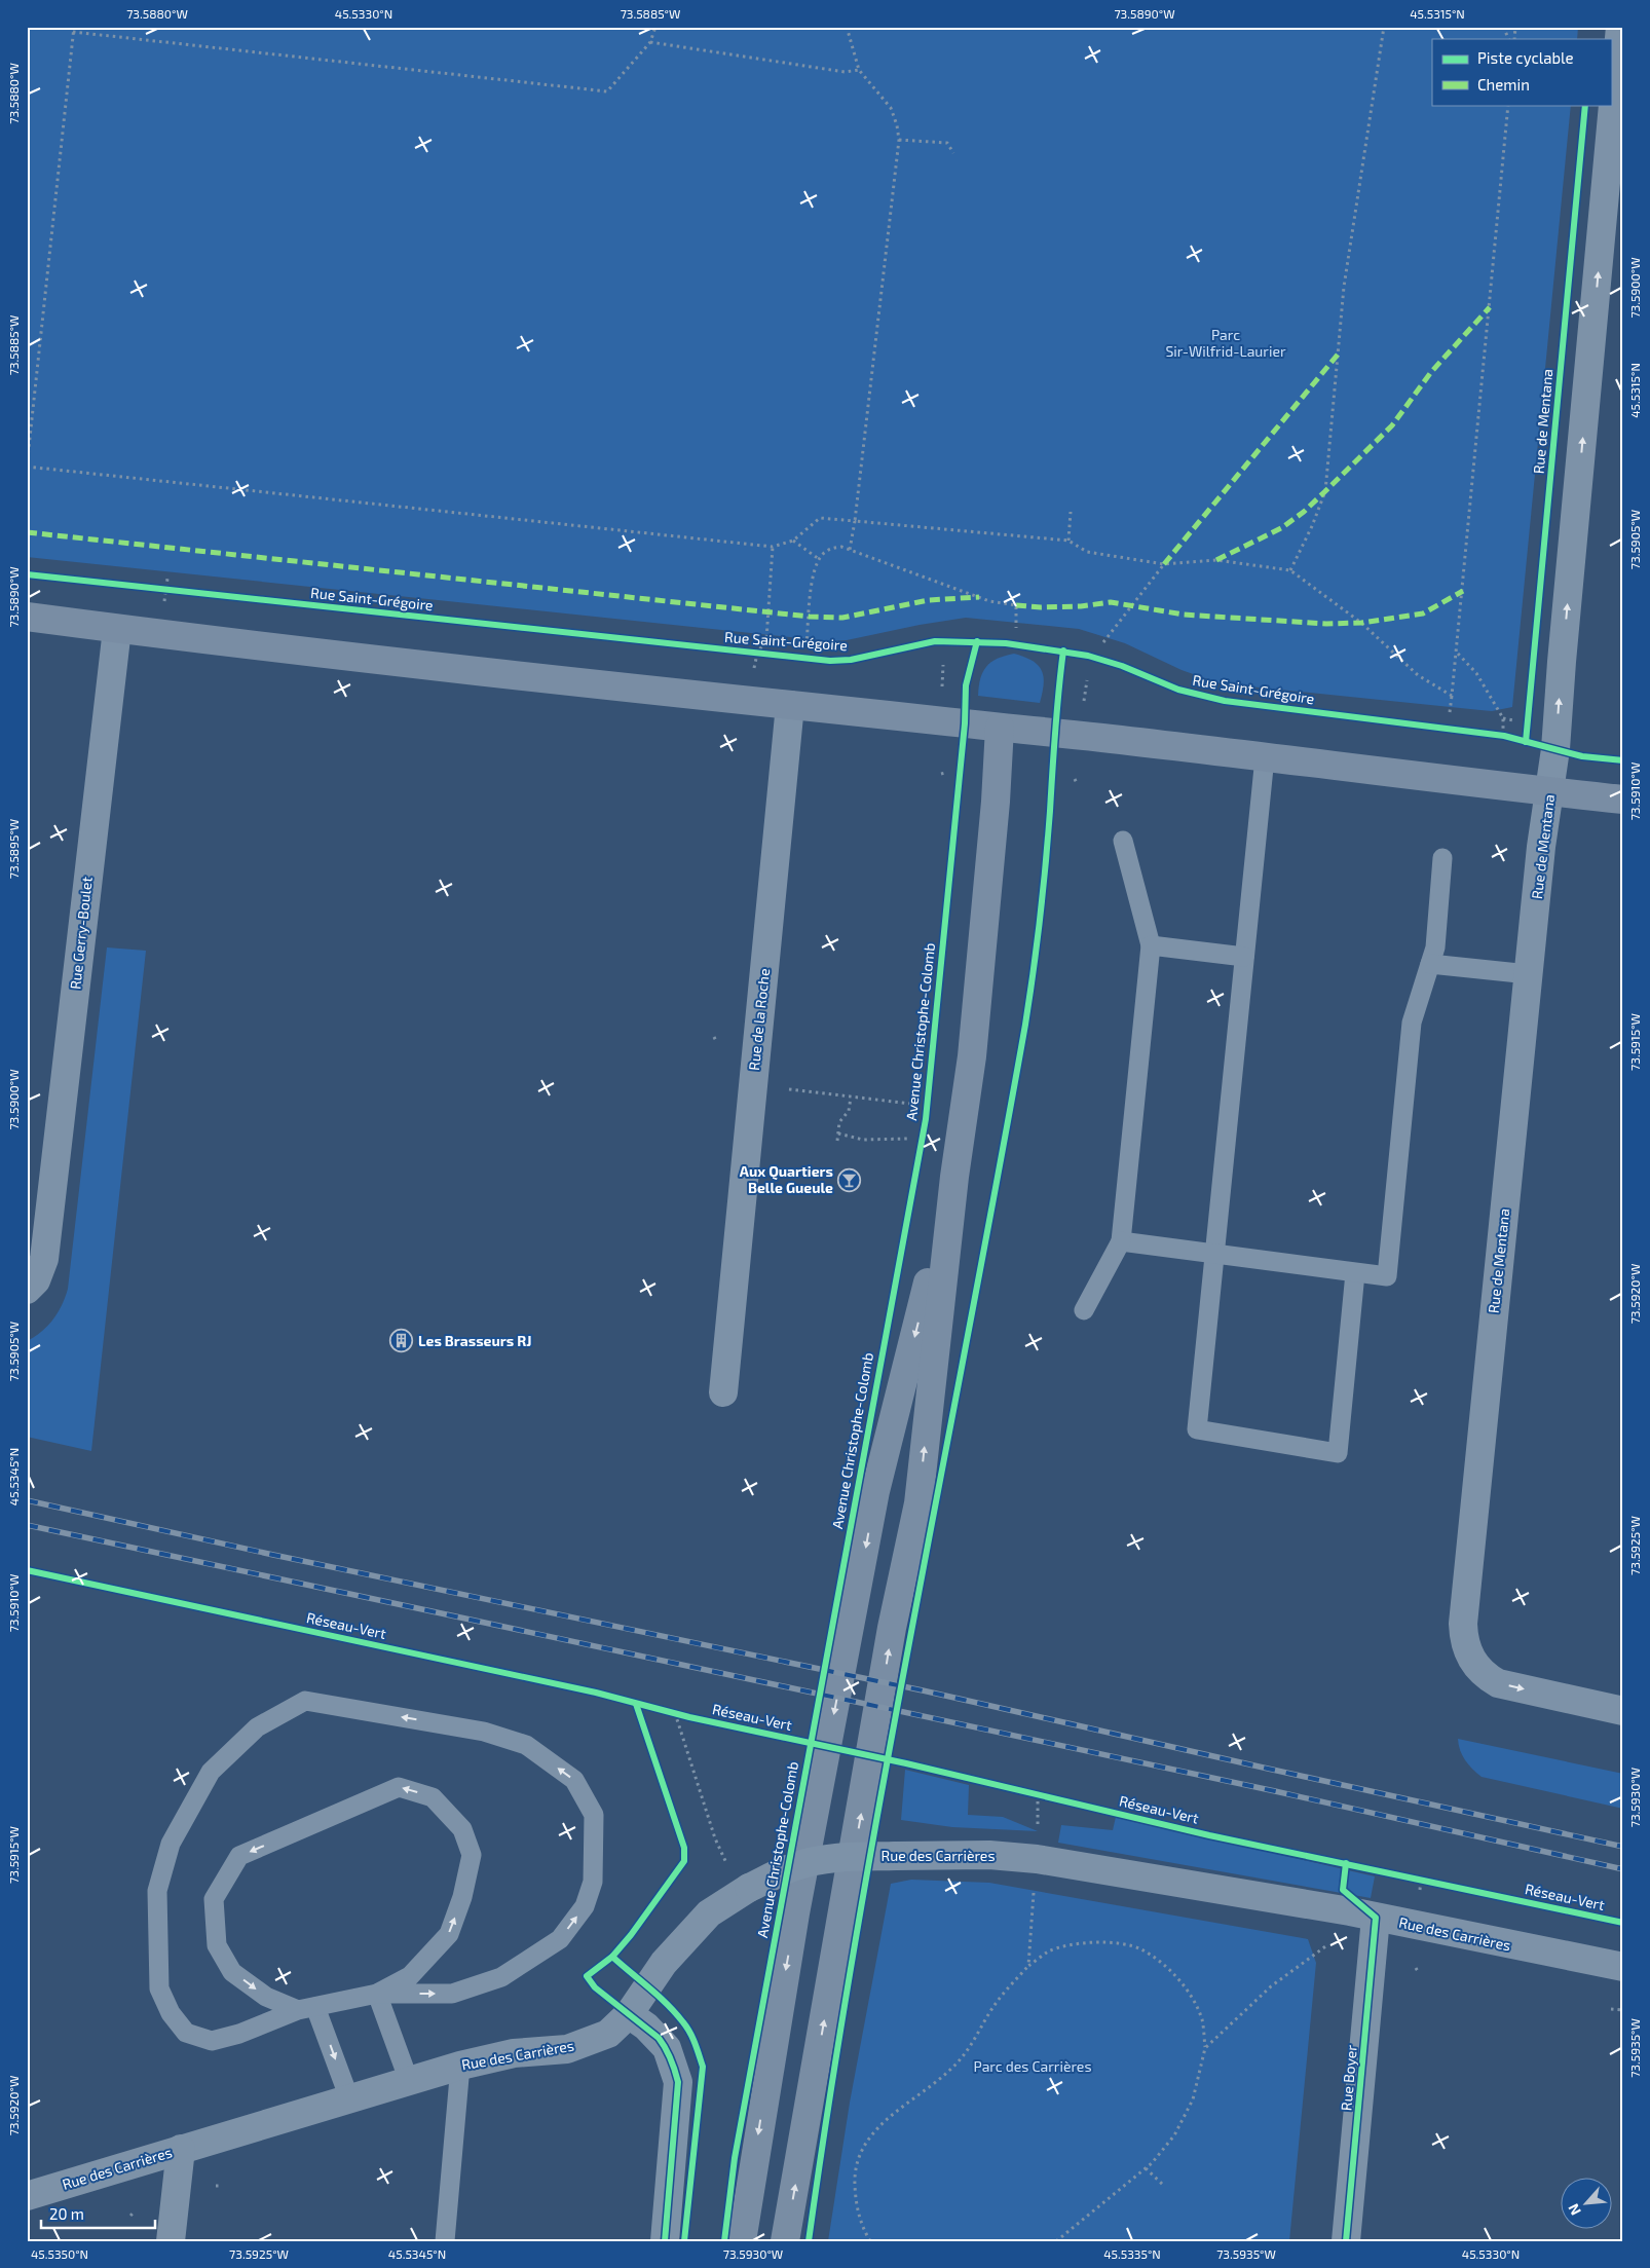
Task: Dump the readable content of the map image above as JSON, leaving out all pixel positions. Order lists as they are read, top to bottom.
{
  "streets": {
    "main road": ["Avenue Christophe-Colomb"],
    "street": [
      "Rue de Mentana",
      "Rue Gerry-Boulet",
      "Rue de la Roche",
      "Rue des Carrières",
      "Rue Boyer"
    ],
    "cycle path": ["Rue Saint-Grégoire", "Réseau-Vert"]
  },
  "crossings": [
    ["Rue des Carrières", "Rue Boyer"]
  ],
  "parks": ["Parc Sir-Wilfrid-Laurier", "Parc des Carrières"],
  "places": {
    "bar": ["Aux Quartiers Belle Gueule"],
    "building": ["Les Brasseurs RJ"]
  },
  "legend": ["Piste cyclable", "Chemin"],
  "scale_bar": "20 m",
  "north": "bottom left",
  "coordinates": [
    "73.5880°W",
    "45.5330°N",
    "73.5885°W",
    "73.5890°W",
    "45.5315°N",
    "73.5900°W",
    "73.5905°W",
    "73.5910°W",
    "73.5895°W",
    "73.5915°W",
    "73.5920°W",
    "45.5345°N",
    "73.5925°W",
    "73.5930°W",
    "73.5935°W",
    "45.5350°N",
    "45.5335°N"
  ]
}
